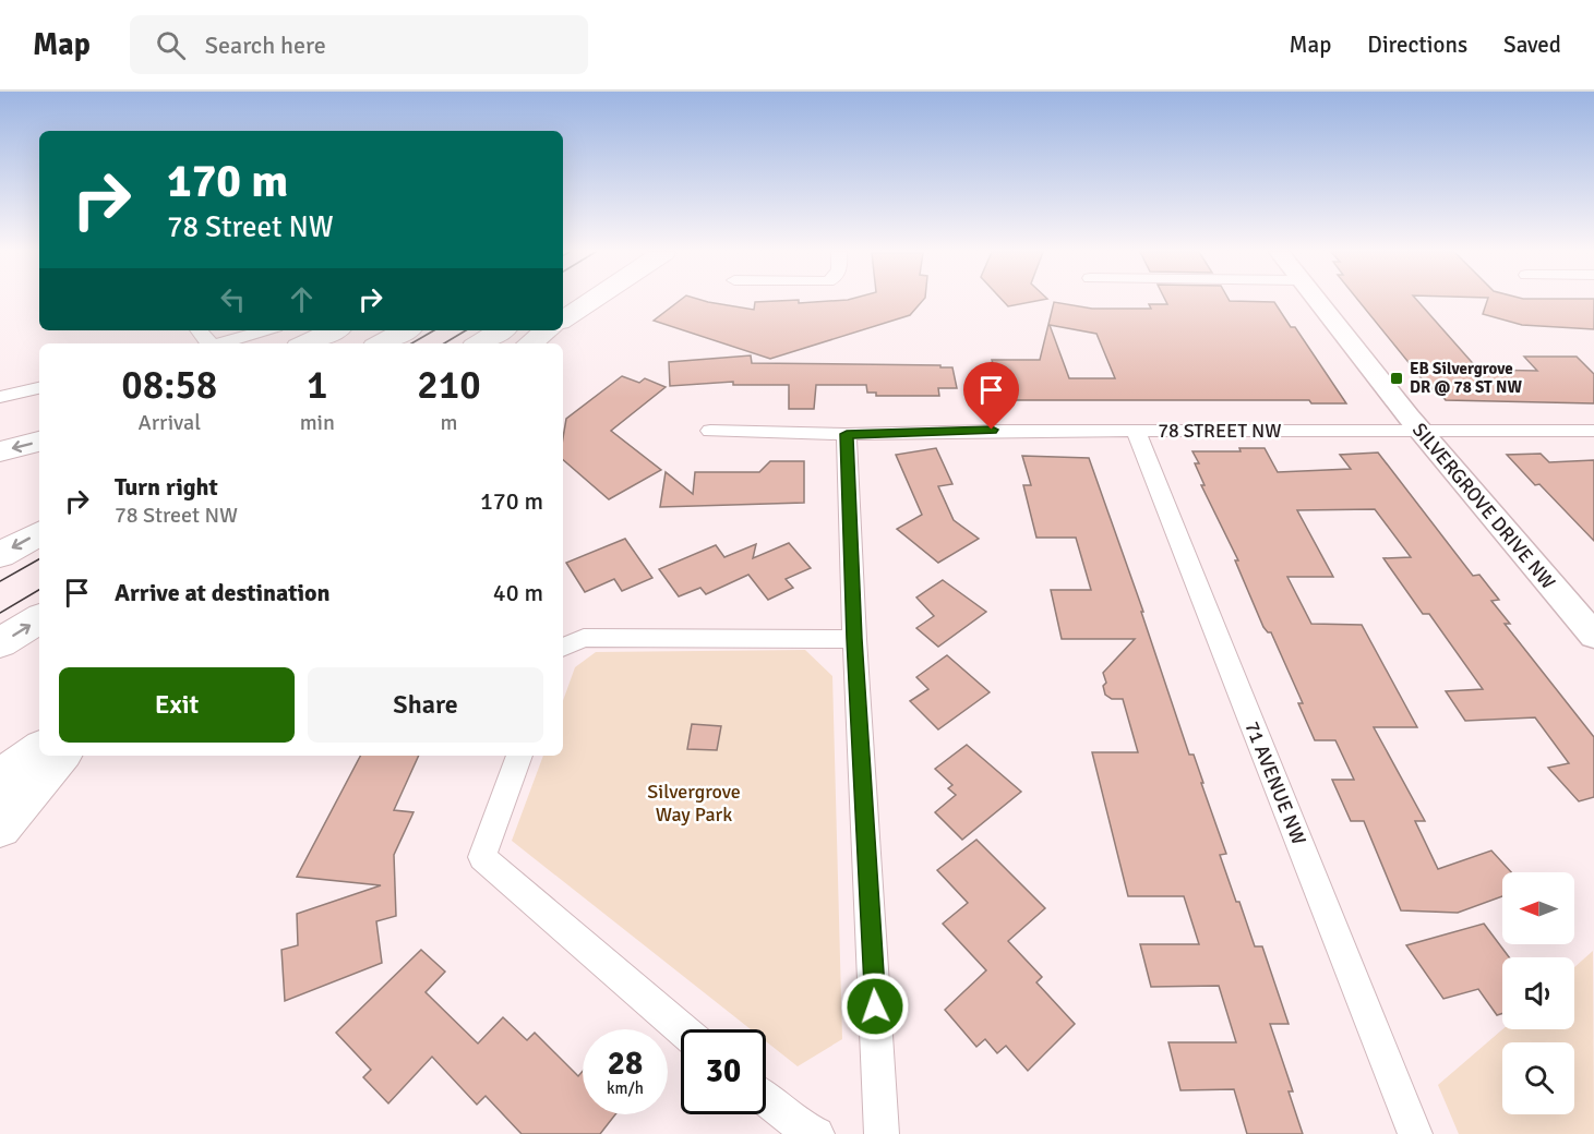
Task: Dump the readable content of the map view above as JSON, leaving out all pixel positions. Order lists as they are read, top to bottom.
{
  "streets": {
    "street": ["78 STREET NW", "SILVERGROVE DRIVE NW", "71 AVENUE NW"]
  },
  "crossings": [
    ["78 STREET NW", "SILVERGROVE DRIVE NW"],
    ["78 STREET NW", "71 AVENUE NW"]
  ],
  "parks": ["Silvergrove Way Park"],
  "places": {
    "transit": ["EB Silvergrove DR @ 78 ST NW"]
  },
  "north": "left",
  "page": {
    "header": "Map",
    "search": "Search here",
    "nav": ["Map", "Directions", "Saved"],
    "turn": ["170 m", "78 Street NW"],
    "eta": [
      "08:58",
      "Arrival",
      "1",
      "min",
      "210",
      "m"
    ],
    "list": [
      {
        "name": "Turn right",
        "note": "78 Street NW",
        "value": "170 m"
      },
      {
        "name": "Arrive at destination",
        "value": "40 m"
      }
    ],
    "buttons": ["Exit", "Share"],
    "speed": "28 km/h",
    "limit": "30"
  }
}
